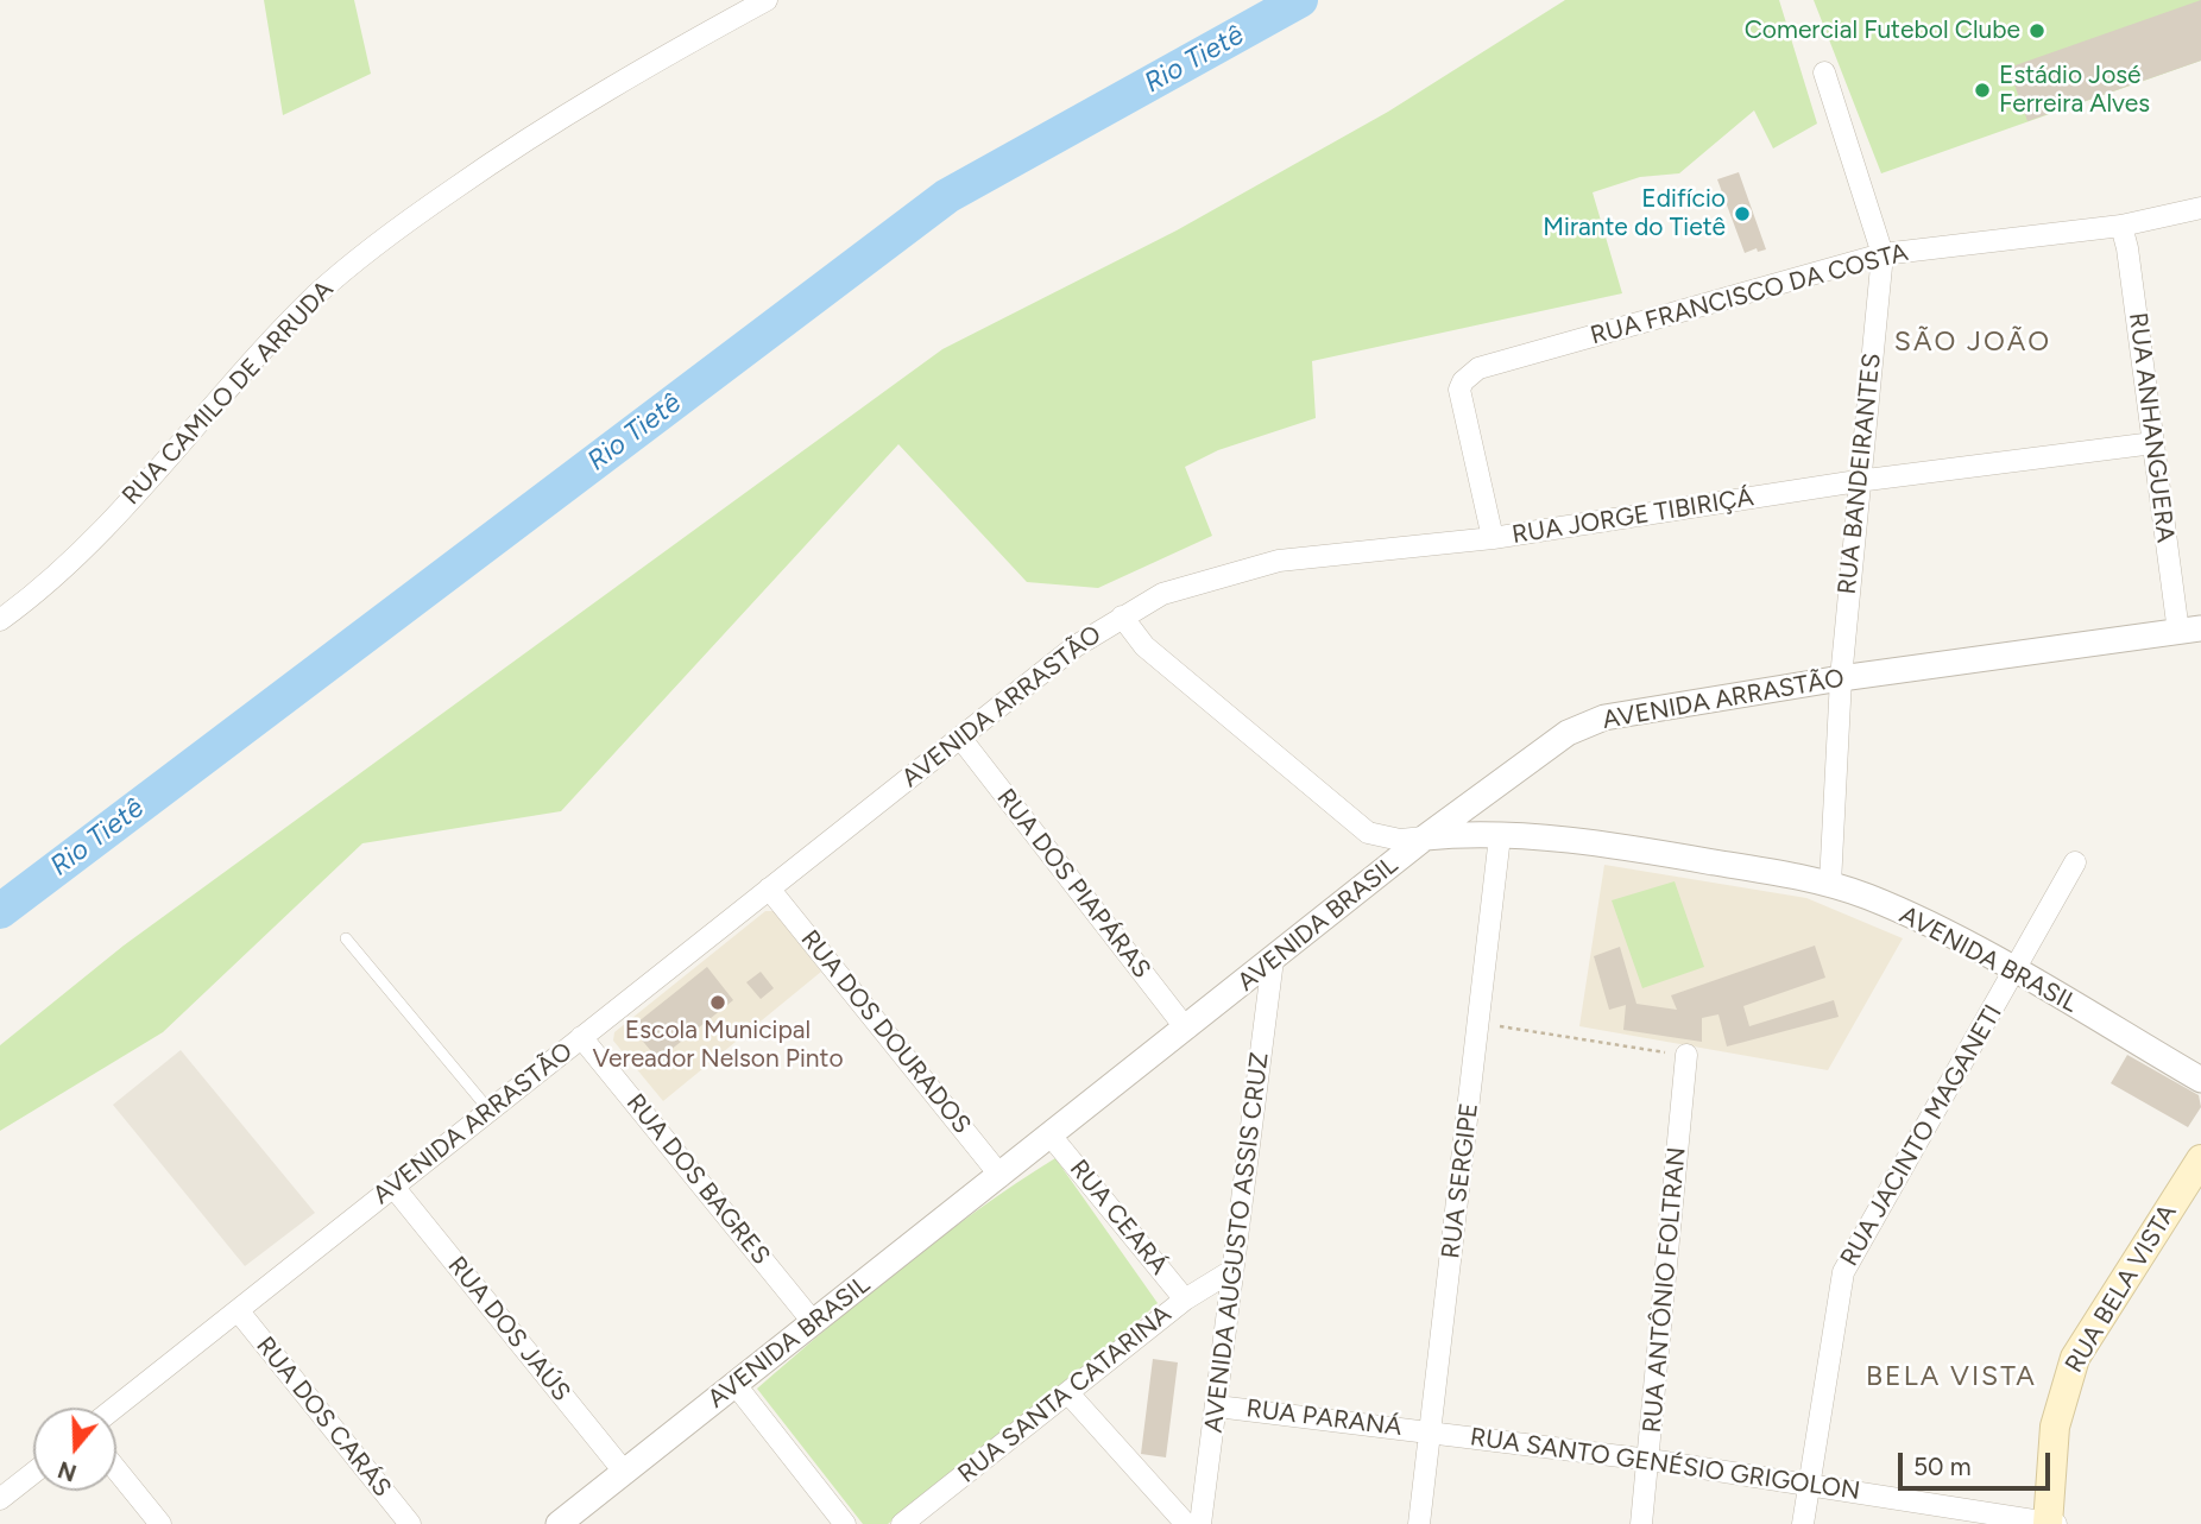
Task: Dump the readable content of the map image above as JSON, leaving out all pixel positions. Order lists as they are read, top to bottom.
{
  "streets": {
    "main road": ["RUA BELA VISTA"],
    "street": [
      "RUA FRANCISCO DA COSTA",
      "RUA CAMILO DE ARRUDA",
      "RUA ANHANGUERA",
      "RUA BANDEIRANTES",
      "RUA JORGE TIBIRIÇÁ",
      "AVENIDA ARRASTÃO",
      "RUA DOS PIAPÁRAS",
      "AVENIDA BRASIL",
      "RUA DOS DOURADOS",
      "RUA JACINTO MAGANETI",
      "RUA DOS BAGRES",
      "RUA SERGIPE",
      "RUA CEARÁ",
      "AVENIDA AUGUSTO ASSIS CRUZ",
      "RUA ANTÔNIO FOLTRAN",
      "RUA DOS JAÚS",
      "RUA SANTA CATARINA",
      "RUA DOS CARÁS",
      "RUA PARANÁ",
      "RUA SANTO GENÉSIO GRIGOLON"
    ]
  },
  "crossings": [
    ["RUA FRANCISCO DA COSTA", "RUA ANHANGUERA"],
    ["RUA FRANCISCO DA COSTA", "RUA BANDEIRANTES"],
    ["RUA FRANCISCO DA COSTA", "RUA JORGE TIBIRIÇÁ"],
    ["RUA ANHANGUERA", "RUA JORGE TIBIRIÇÁ"],
    ["RUA ANHANGUERA", "AVENIDA ARRASTÃO"],
    ["RUA BANDEIRANTES", "RUA JORGE TIBIRIÇÁ"],
    ["RUA BANDEIRANTES", "AVENIDA ARRASTÃO"],
    ["RUA BANDEIRANTES", "AVENIDA BRASIL"],
    ["RUA JORGE TIBIRIÇÁ", "AVENIDA ARRASTÃO"],
    ["AVENIDA ARRASTÃO", "RUA DOS PIAPÁRAS"],
    ["AVENIDA ARRASTÃO", "AVENIDA BRASIL"],
    ["AVENIDA ARRASTÃO", "RUA DOS DOURADOS"],
    ["AVENIDA ARRASTÃO", "RUA DOS BAGRES"],
    ["AVENIDA ARRASTÃO", "RUA DOS JAÚS"],
    ["AVENIDA ARRASTÃO", "RUA DOS CARÁS"],
    ["RUA DOS PIAPÁRAS", "AVENIDA BRASIL"],
    ["AVENIDA BRASIL", "RUA DOS DOURADOS"],
    ["AVENIDA BRASIL", "RUA JACINTO MAGANETI"],
    ["AVENIDA BRASIL", "RUA DOS BAGRES"],
    ["AVENIDA BRASIL", "RUA SERGIPE"],
    ["AVENIDA BRASIL", "RUA CEARÁ"],
    ["AVENIDA BRASIL", "AVENIDA AUGUSTO ASSIS CRUZ"],
    ["AVENIDA BRASIL", "RUA DOS JAÚS"],
    ["RUA JACINTO MAGANETI", "RUA SANTO GENÉSIO GRIGOLON"],
    ["RUA SERGIPE", "RUA PARANÁ"],
    ["RUA SERGIPE", "RUA SANTO GENÉSIO GRIGOLON"],
    ["RUA CEARÁ", "RUA SANTA CATARINA"],
    ["AVENIDA AUGUSTO ASSIS CRUZ", "RUA SANTA CATARINA"],
    ["AVENIDA AUGUSTO ASSIS CRUZ", "RUA PARANÁ"],
    ["RUA BELA VISTA", "RUA SANTO GENÉSIO GRIGOLON"],
    ["RUA ANTÔNIO FOLTRAN", "RUA SANTO GENÉSIO GRIGOLON"],
    ["RUA PARANÁ", "RUA SANTO GENÉSIO GRIGOLON"]
  ],
  "districts": ["SÃO JOÃO", "BELA VISTA"],
  "water": ["Rio Tietê"],
  "places": [
    "Comercial Futebol Clube",
    "Estádio José Ferreira Alves",
    "Edifício Mirante do Tietê",
    "Escola Municipal Vereador Nelson Pinto"
  ],
  "scale_bar": "50 m",
  "north": "bottom"
}
